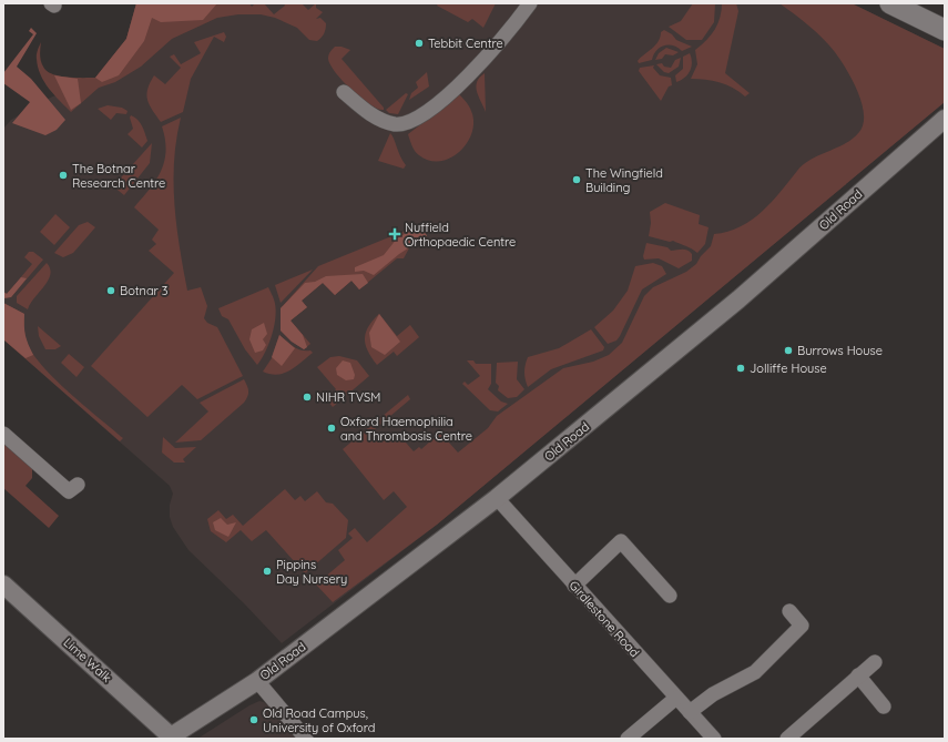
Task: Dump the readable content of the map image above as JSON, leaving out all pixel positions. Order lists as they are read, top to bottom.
{
  "streets": {
    "street": ["Old Road", "Girdlestone Road", "Lime Walk"]
  },
  "crossings": [
    ["Old Road", "Girdlestone Road"],
    ["Old Road", "Lime Walk"]
  ],
  "places": {
    "other": [
      "Tebbit Centre",
      "The Botnar Research Centre",
      "The Wingfield Building",
      "Botnar 3",
      "Burrows House",
      "Jolliffe House",
      "NIHR TVSM",
      "Oxford Haemophilia and Thrombosis Centre",
      "Pippins Day Nursery",
      "Old Road Campus, University of Oxford"
    ],
    "health": ["Nuffield Orthopaedic Centre"]
  }
}
